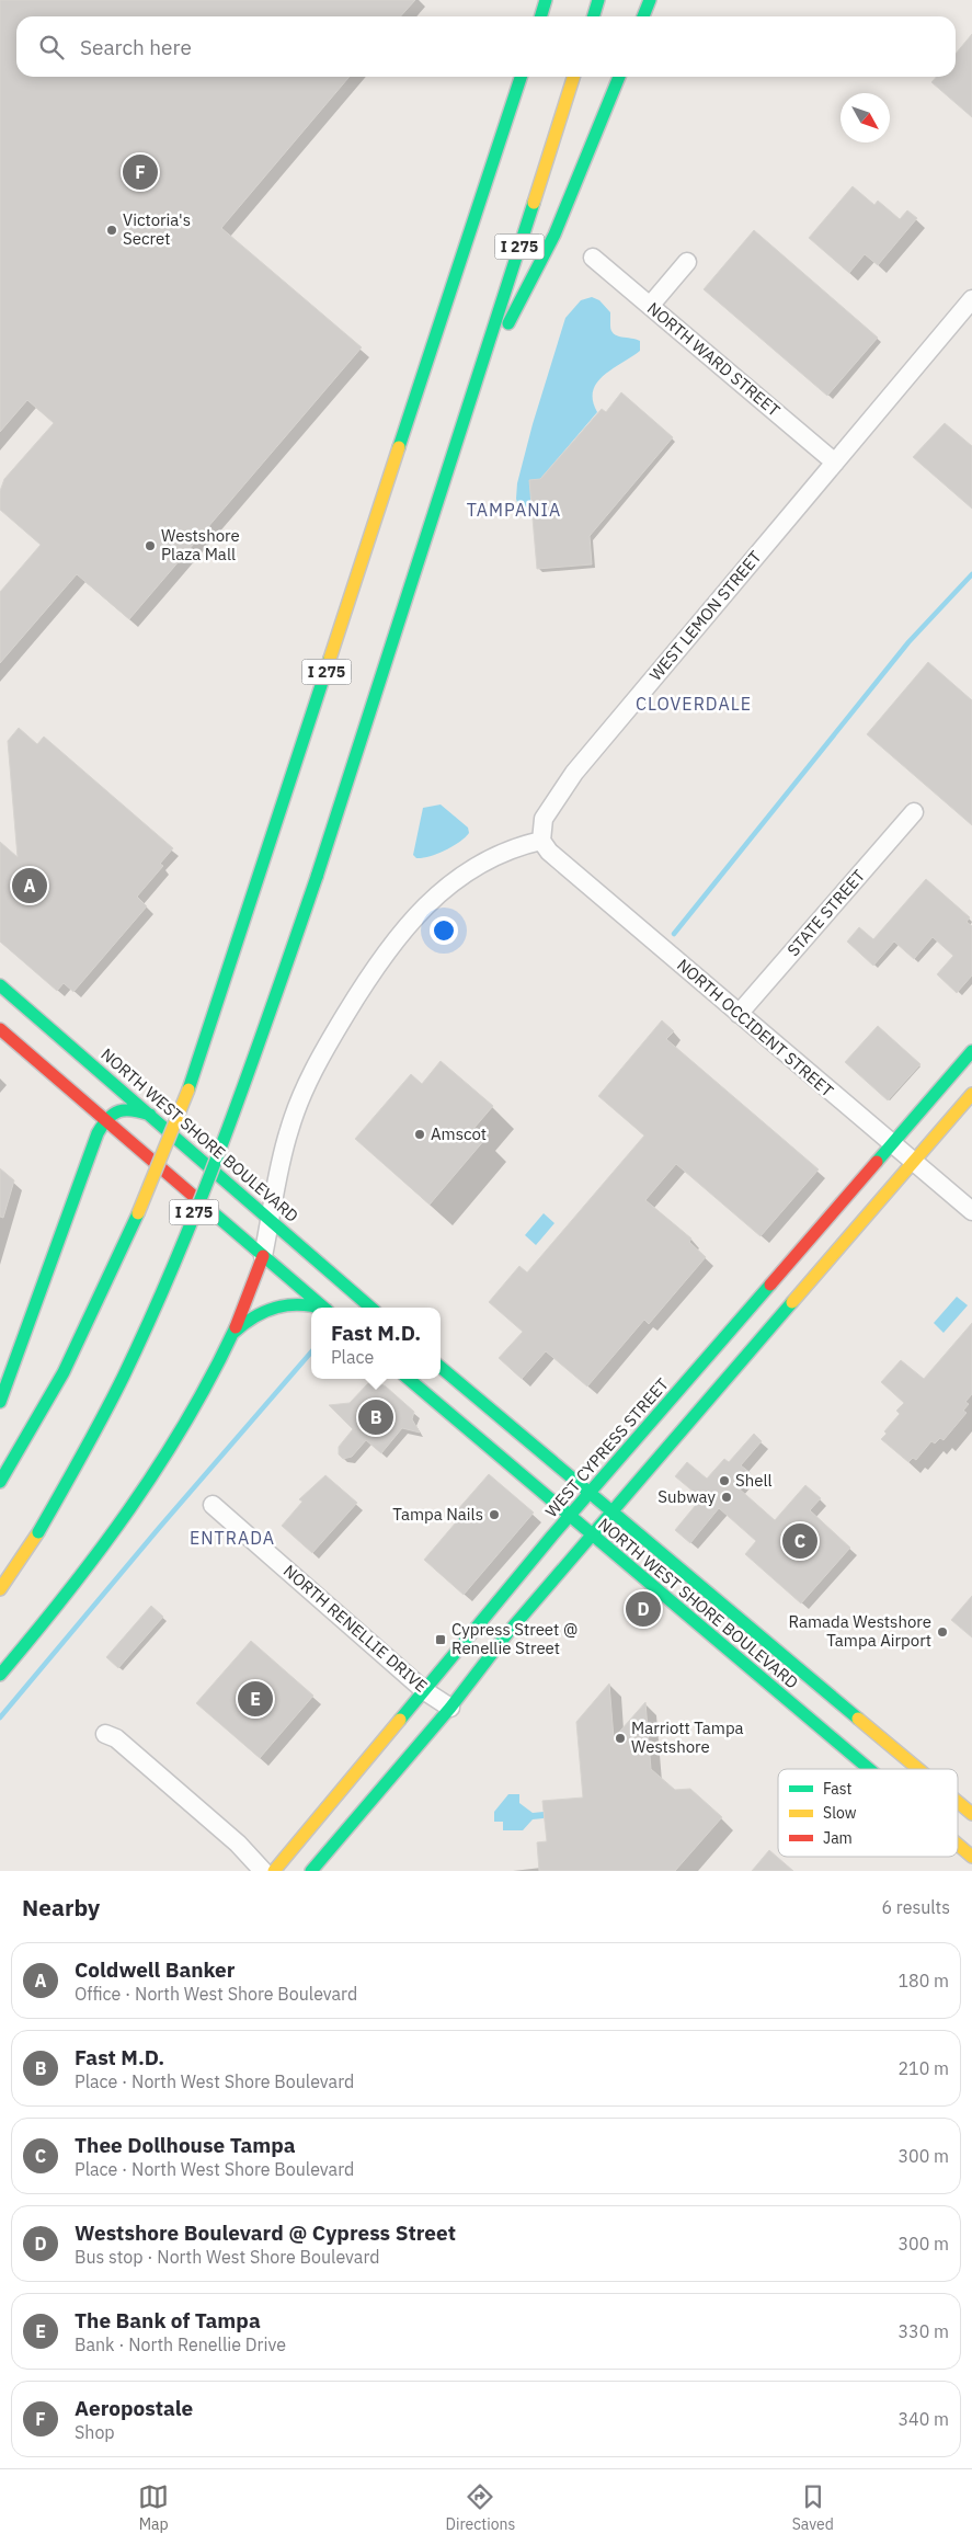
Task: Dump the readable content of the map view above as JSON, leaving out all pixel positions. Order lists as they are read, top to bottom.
{
  "streets": {
    "main road": ["I 275", "NORTH WEST SHORE BOULEVARD", "WEST CYPRESS STREET"],
    "street": [
      "NORTH WARD STREET",
      "WEST LEMON STREET",
      "STATE STREET",
      "NORTH OCCIDENT STREET",
      "NORTH RENELLIE DRIVE"
    ]
  },
  "crossings": [
    ["NORTH WARD STREET", "WEST LEMON STREET"],
    ["WEST LEMON STREET", "NORTH OCCIDENT STREET"],
    ["STATE STREET", "NORTH OCCIDENT STREET"],
    ["NORTH OCCIDENT STREET", "WEST CYPRESS STREET"],
    ["NORTH WEST SHORE BOULEVARD", "WEST CYPRESS STREET"],
    ["WEST CYPRESS STREET", "NORTH RENELLIE DRIVE"]
  ],
  "districts": ["TAMPANIA", "CLOVERDALE", "ENTRADA"],
  "places": {
    "other": [
      "Victoria's Secret",
      "Westshore Plaza Mall",
      "Amscot",
      "Shell",
      "Subway",
      "Tampa Nails",
      "Ramada Westshore Tampa Airport",
      "Marriott Tampa Westshore"
    ],
    "transit": ["Cypress Street @ Renellie Street"]
  },
  "legend": ["Fast", "Slow", "Jam"],
  "north": "bottom right",
  "page": {
    "search": "Search here",
    "pins": [
      "F",
      "A",
      "B",
      "C",
      "D",
      "E"
    ],
    "popup": ["Fast M.D.", "Place"],
    "heading": ["Nearby", "6 results"],
    "list": [
      {
        "mark": "A",
        "name": "Coldwell Banker",
        "note": "Office · North West Shore Boulevard",
        "value": "180 m"
      },
      {
        "mark": "B",
        "name": "Fast M.D.",
        "note": "Place · North West Shore Boulevard",
        "value": "210 m"
      },
      {
        "mark": "C",
        "name": "Thee Dollhouse Tampa",
        "note": "Place · North West Shore Boulevard",
        "value": "300 m"
      },
      {
        "mark": "D",
        "name": "Westshore Boulevard @ Cypress Street",
        "note": "Bus stop · North West Shore Boulevard",
        "value": "300 m"
      },
      {
        "mark": "E",
        "name": "The Bank of Tampa",
        "note": "Bank · North Renellie Drive",
        "value": "330 m"
      },
      {
        "mark": "F",
        "name": "Aeropostale",
        "note": "Shop",
        "value": "340 m"
      }
    ],
    "nav": ["Map", "Directions", "Saved"]
  }
}
